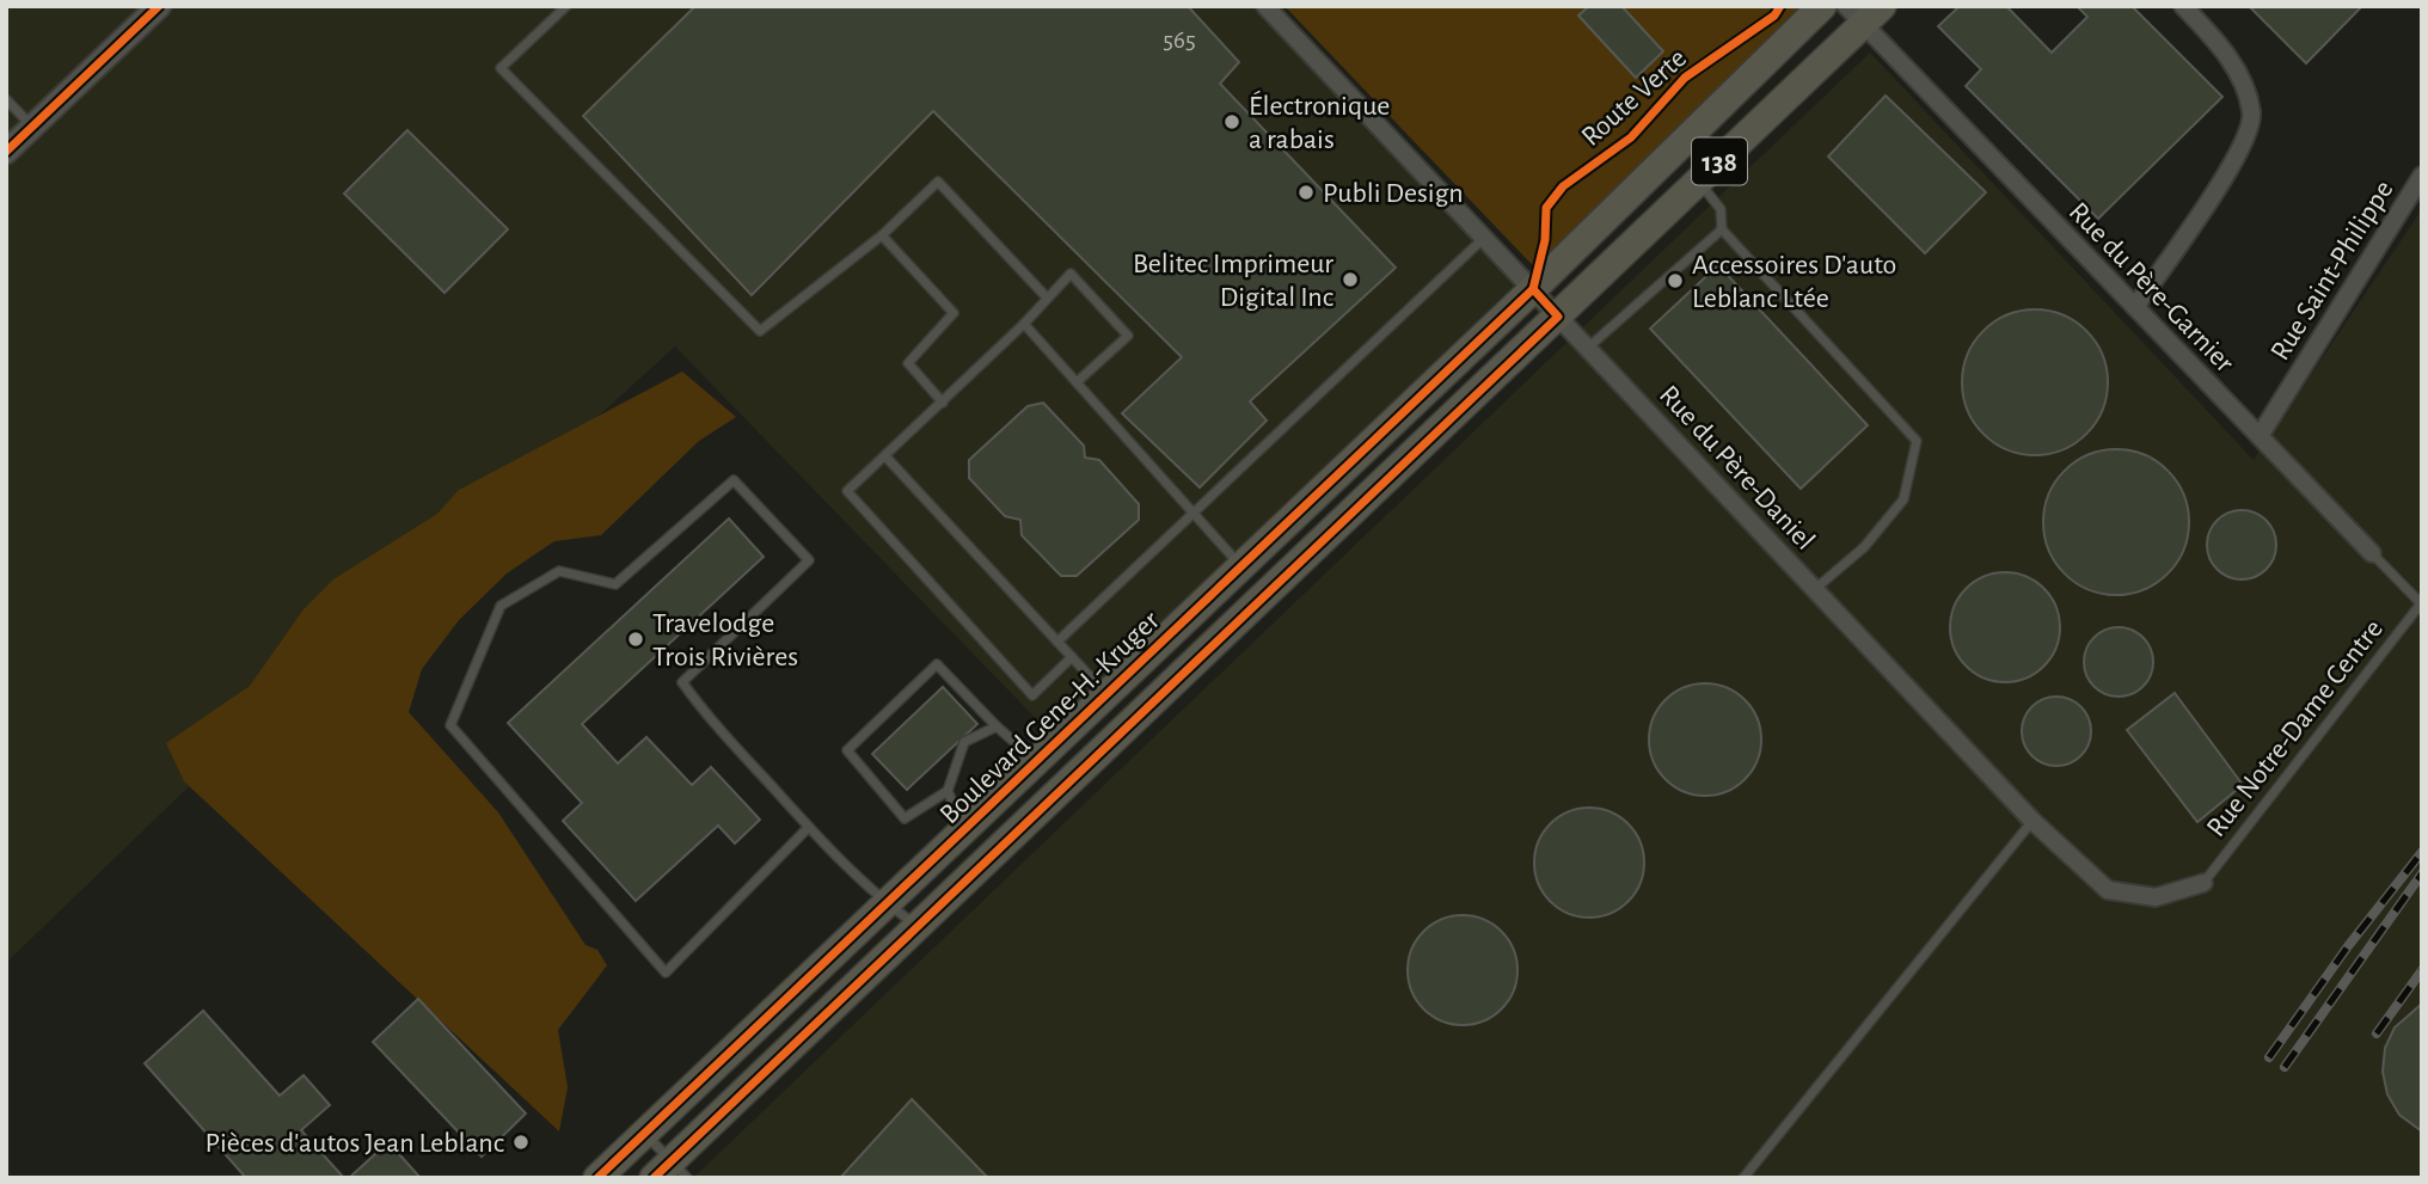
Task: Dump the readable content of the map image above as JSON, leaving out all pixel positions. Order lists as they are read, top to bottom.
{
  "streets": {
    "main road": ["138", "Boulevard Gene-H.-Kruger"],
    "street": ["Rue Saint-Philippe", "Rue du Père-Garnier", "Rue du Père-Daniel"],
    "lane": ["Rue Notre-Dame Centre"],
    "cycle path": ["Route Verte"]
  },
  "crossings": [
    ["138", "Rue du Père-Garnier"],
    ["138", "Rue du Père-Daniel"],
    ["Rue Saint-Philippe", "Rue du Père-Garnier"],
    ["Rue du Père-Garnier", "Rue Notre-Dame Centre"],
    ["Rue du Père-Daniel", "Boulevard Gene-H.-Kruger"],
    ["Rue du Père-Daniel", "Rue Notre-Dame Centre"]
  ],
  "places": [
    "Électronique a rabais",
    "Publi Design",
    "Belitec Imprimeur Digital Inc",
    "Accessoires D'auto Leblanc Ltée",
    "Travelodge Trois Rivières",
    "Pièces d'autos Jean Leblanc"
  ],
  "house_numbers": ["565"]
}
